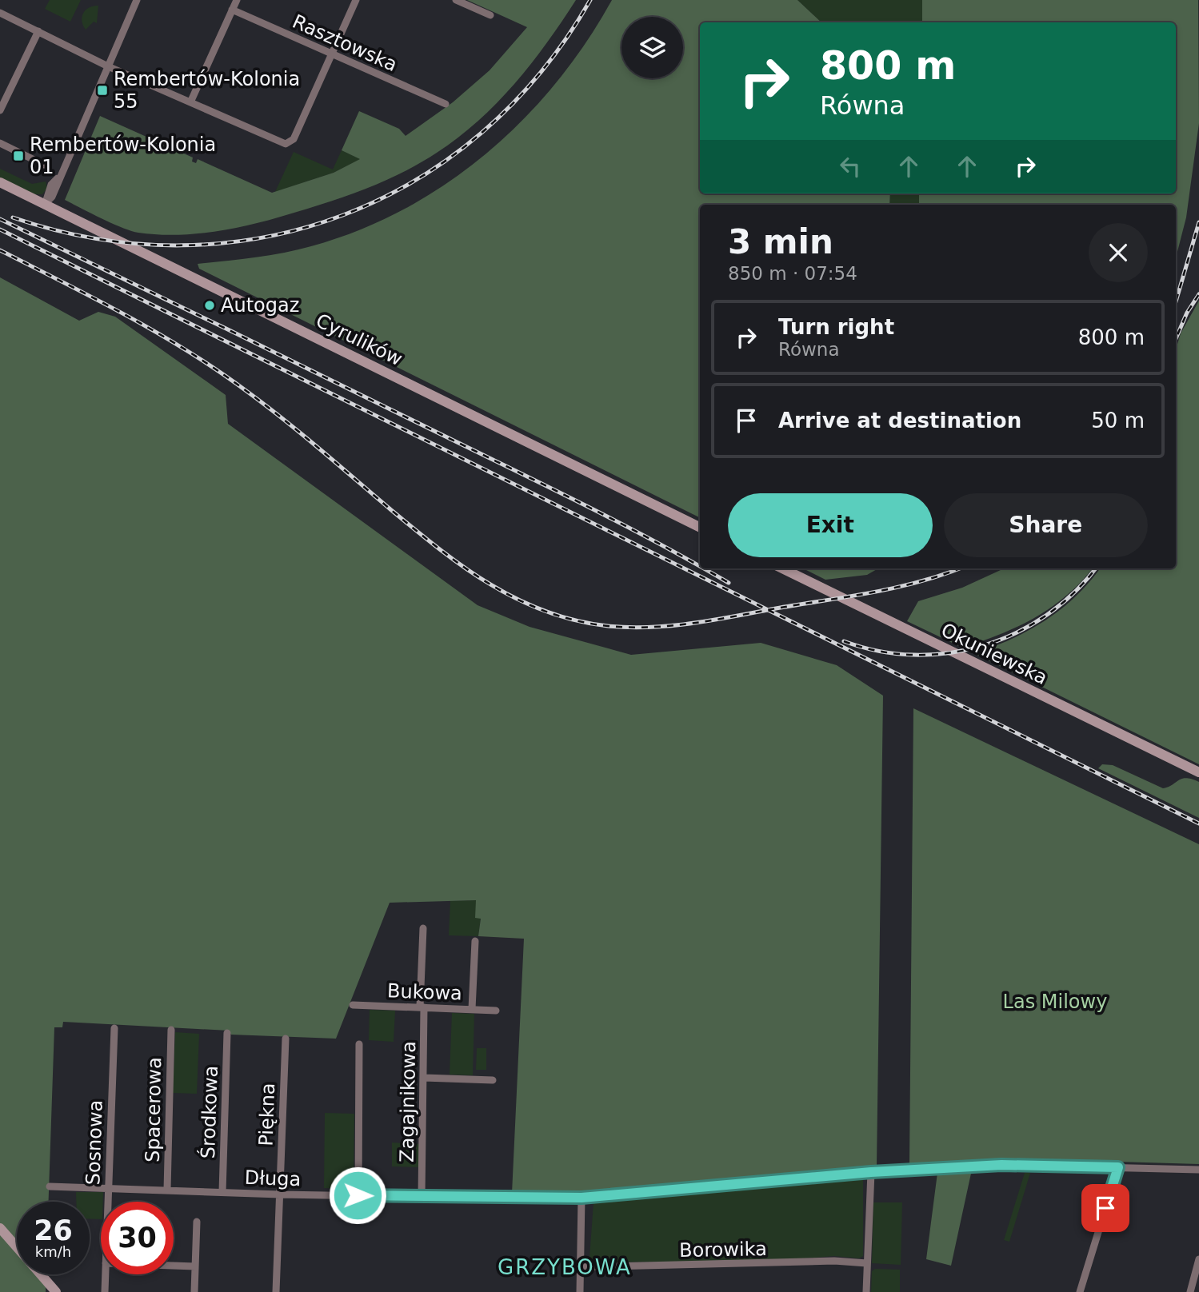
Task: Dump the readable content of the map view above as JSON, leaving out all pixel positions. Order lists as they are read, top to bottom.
{
  "streets": {
    "main road": ["Cyrulików", "Okuniewska"],
    "street": [
      "Rasztowska",
      "Bukowa",
      "Zagajnikowa",
      "Spacerowa",
      "Środkowa",
      "Piękna",
      "Sosnowa",
      "Długa",
      "Borowika"
    ]
  },
  "crossings": [
    ["Bukowa", "Zagajnikowa"],
    ["Zagajnikowa", "Długa"],
    ["Spacerowa", "Długa"],
    ["Środkowa", "Długa"],
    ["Piękna", "Długa"],
    ["Sosnowa", "Długa"]
  ],
  "districts": ["GRZYBOWA"],
  "parks": ["Las Milowy"],
  "places": {
    "transit": ["Rembertów-Kolonia 55", "Rembertów-Kolonia 01"],
    "other": ["Autogaz"]
  },
  "page": {
    "turn": ["800 m", "Równa"],
    "heading": ["3 min", "850 m · 07:54"],
    "list": [
      {
        "name": "Turn right",
        "note": "Równa",
        "value": "800 m"
      },
      {
        "name": "Arrive at destination",
        "value": "50 m"
      }
    ],
    "buttons": ["Exit", "Share"],
    "speed": "26 km/h",
    "limit": "30"
  }
}
